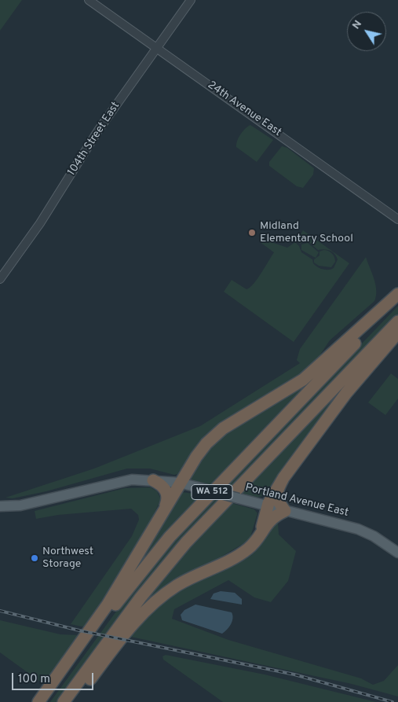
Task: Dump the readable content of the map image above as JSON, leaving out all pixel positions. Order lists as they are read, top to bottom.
{
  "streets": {
    "highway": ["WA 512"],
    "main road": ["Portland Avenue East"],
    "street": ["24th Avenue East", "104th Street East"]
  },
  "crossings": [
    ["24th Avenue East", "104th Street East"]
  ],
  "places": ["Midland Elementary School", "Northwest Storage"],
  "scale_bar": "100 m",
  "north": "top left"
}
